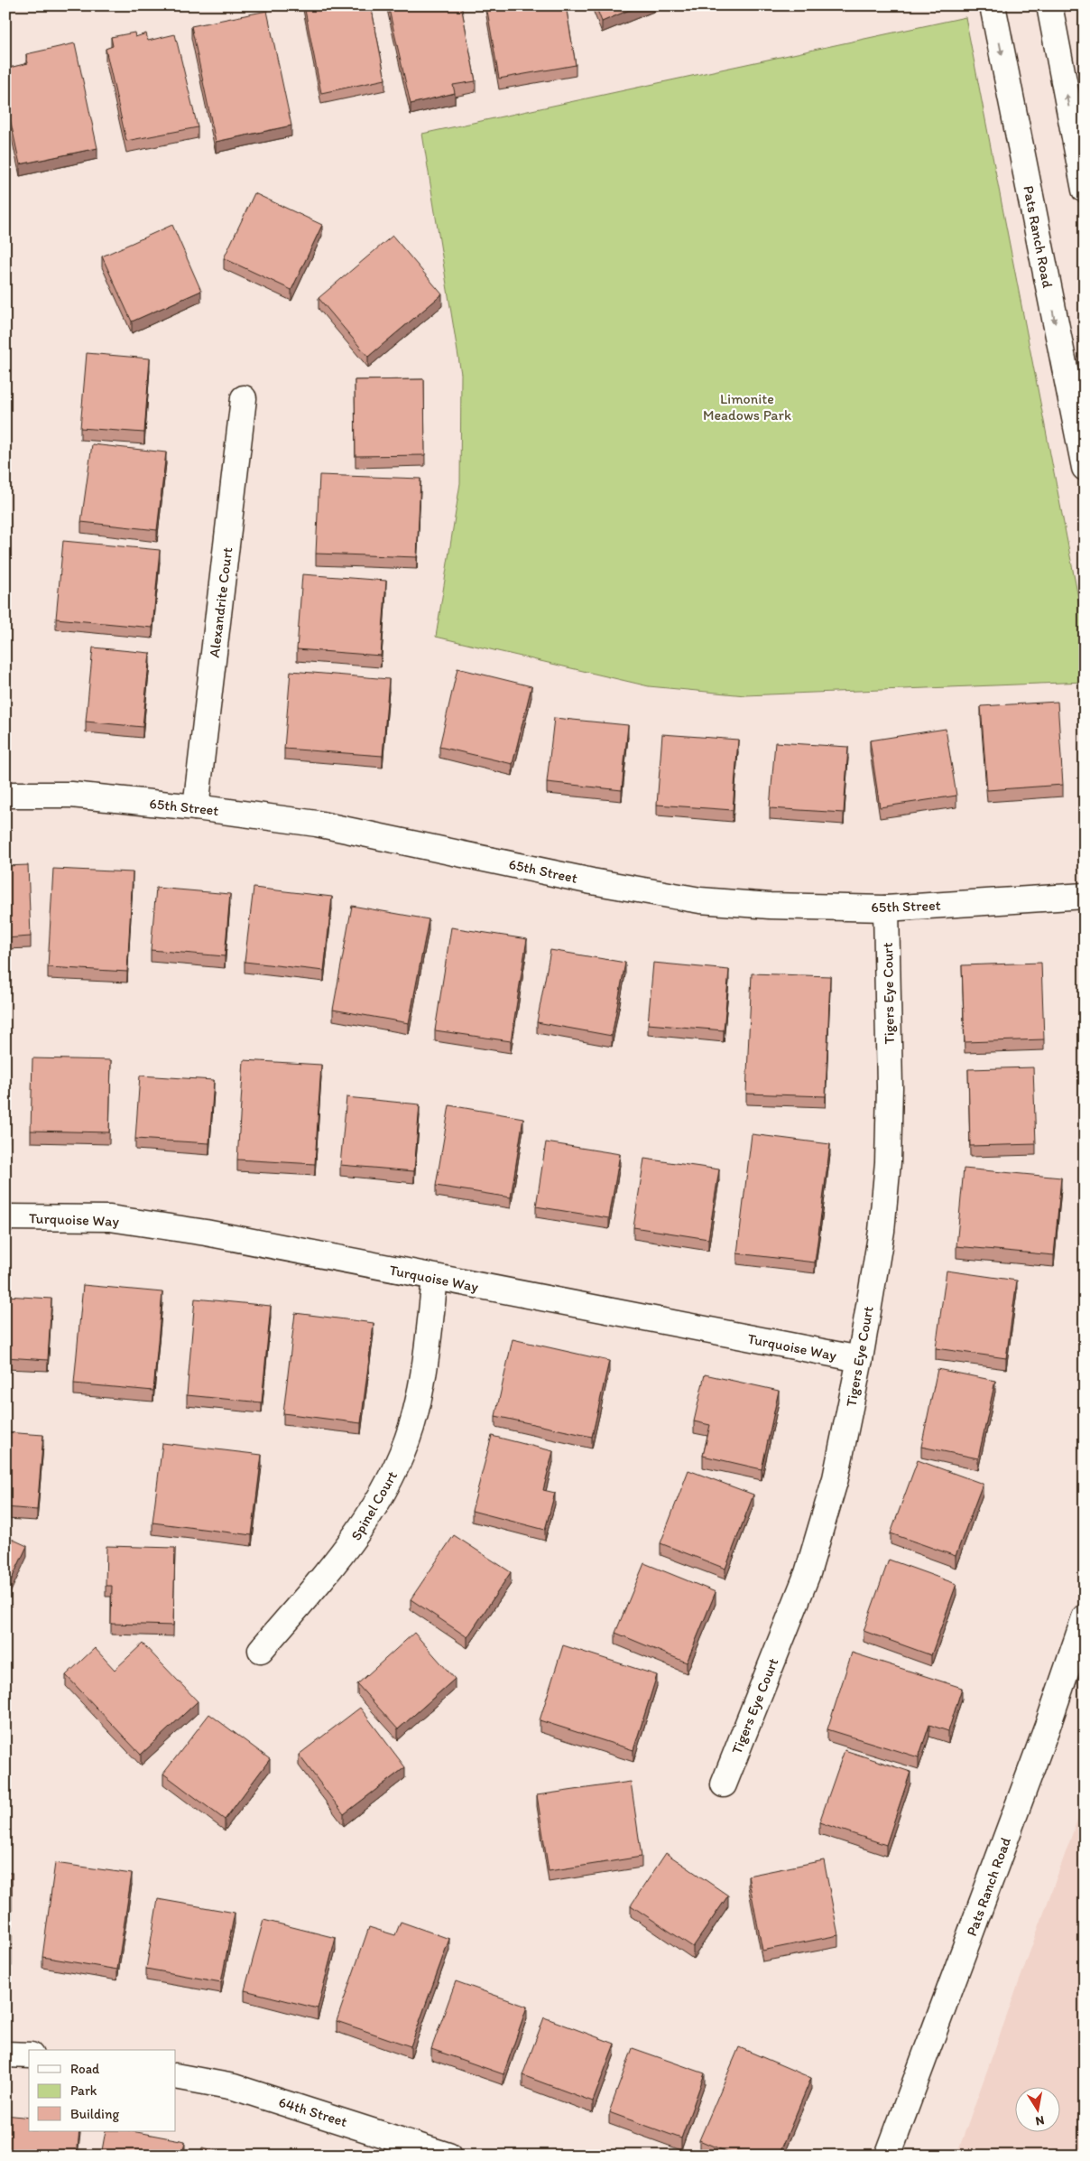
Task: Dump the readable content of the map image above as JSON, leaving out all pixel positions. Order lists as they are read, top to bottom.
{
  "streets": {
    "street": [
      "Pats Ranch Road",
      "Alexandrite Court",
      "65th Street",
      "Tigers Eye Court",
      "Turquoise Way",
      "Spinel Court",
      "64th Street"
    ]
  },
  "crossings": [
    ["Alexandrite Court", "65th Street"],
    ["65th Street", "Tigers Eye Court"],
    ["Tigers Eye Court", "Turquoise Way"],
    ["Turquoise Way", "Spinel Court"]
  ],
  "parks": ["Limonite Meadows Park"],
  "legend": ["Road", "Park", "Building"],
  "north": "bottom"
}
